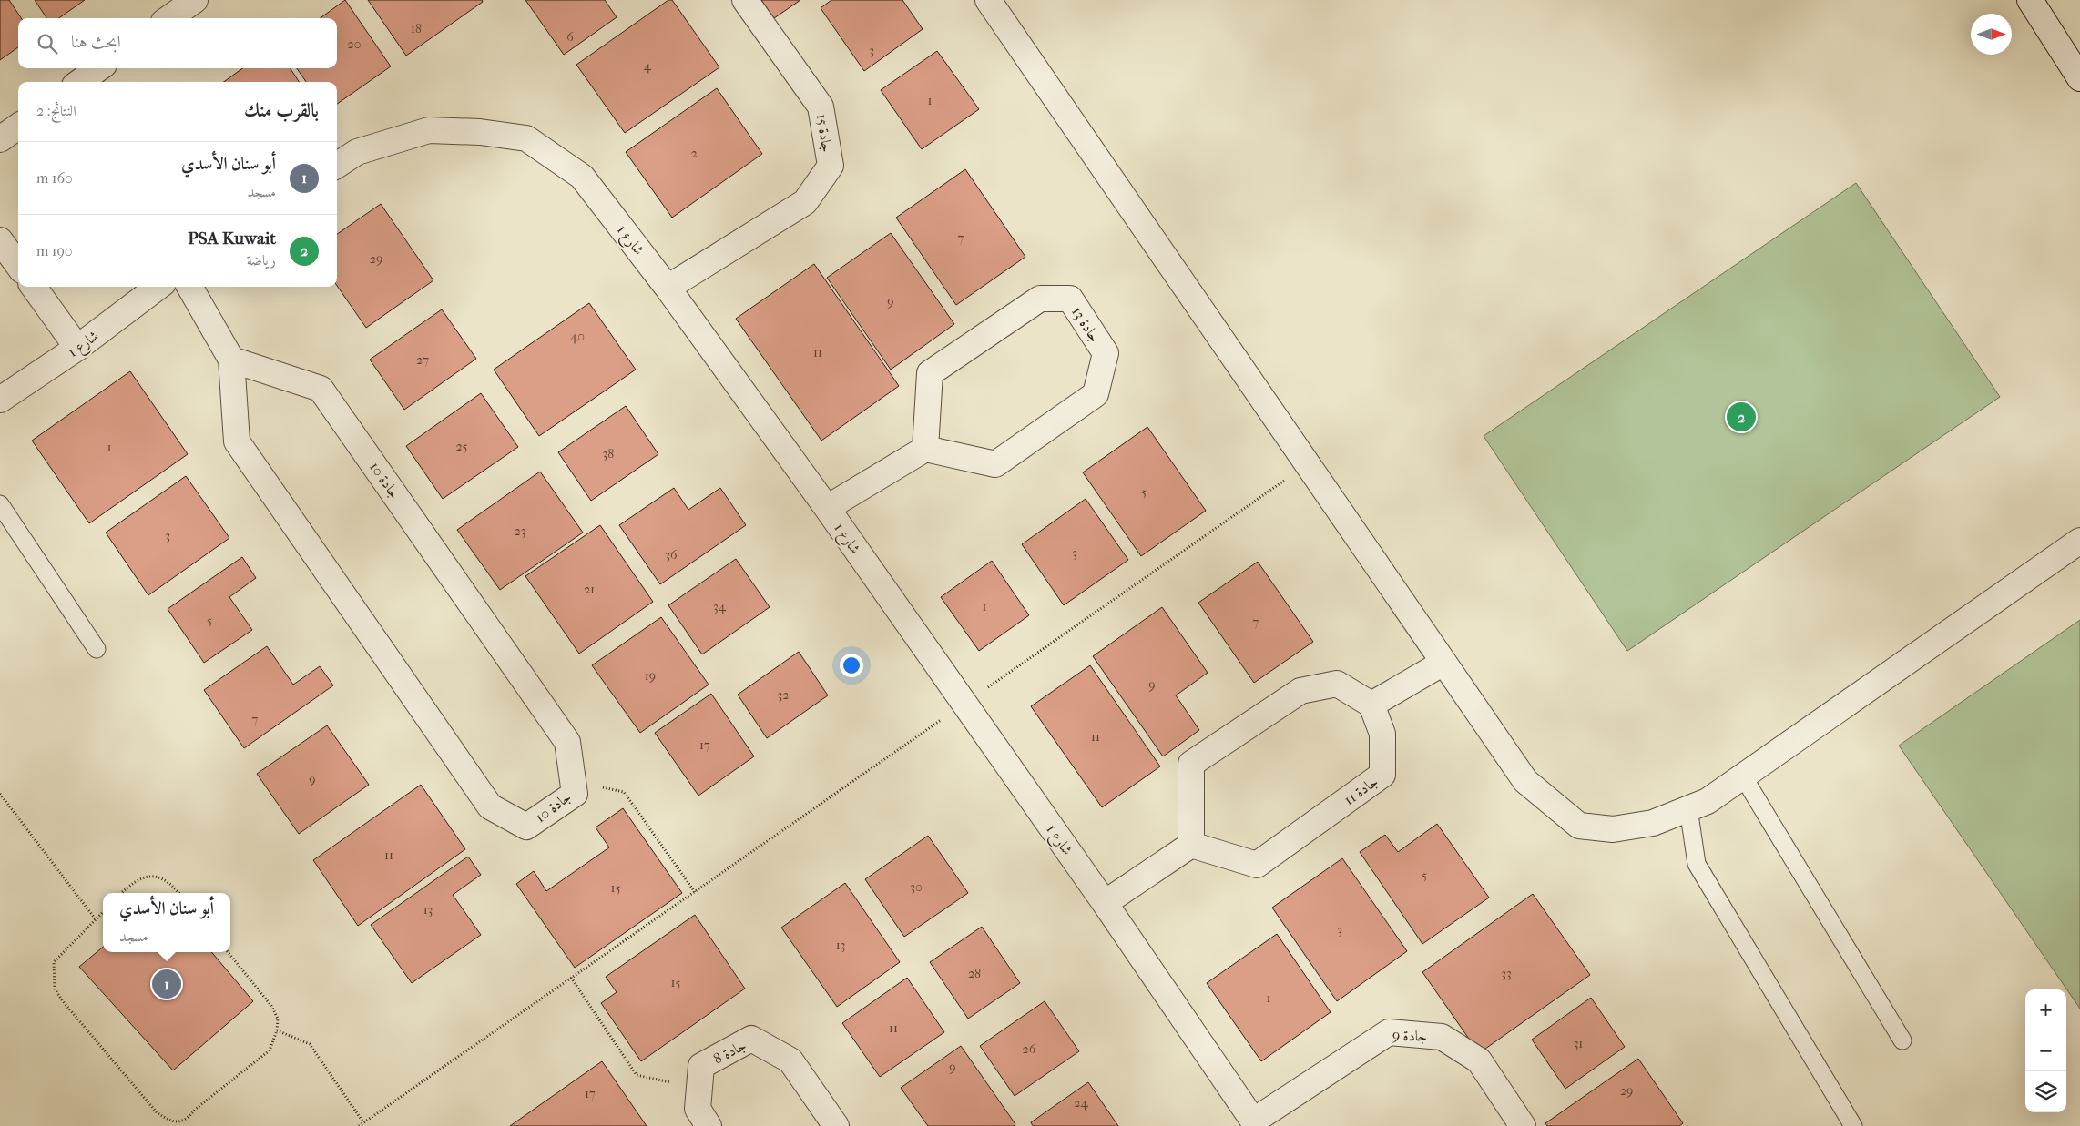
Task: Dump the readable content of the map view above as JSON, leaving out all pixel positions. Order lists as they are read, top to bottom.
{
  "streets": {
    "street": [
      "جادة 15",
      "شارع 1",
      "جادة 13",
      "جادة 10",
      "جادة 11",
      "جادة 9",
      "جادة 8"
    ]
  },
  "crossings": [
    ["جادة 15", "شارع 1"],
    ["شارع 1", "جادة 9"]
  ],
  "house_numbers": [
    "18",
    "6",
    "20",
    "3",
    "4",
    "1",
    "2",
    "7",
    "29",
    "9",
    "40",
    "11",
    "27",
    "25",
    "1",
    "38",
    "5",
    "23",
    "3",
    "3",
    "36",
    "21",
    "34",
    "1",
    "5",
    "7",
    "19",
    "9",
    "32",
    "7",
    "11",
    "17",
    "9",
    "11",
    "5",
    "30",
    "15",
    "13",
    "3",
    "13",
    "28",
    "33",
    "15",
    "1",
    "11",
    "31",
    "26",
    "9",
    "29",
    "17",
    "24"
  ],
  "north": "right",
  "page": {
    "search": "ابحث هنا",
    "heading": ["بالقرب منك", "النتائج: 2"],
    "list": [
      {
        "mark": "1",
        "name": "أبو سنان الأسدي",
        "note": "مسجد",
        "value": "160 m"
      },
      {
        "mark": "2",
        "name": "PSA Kuwait",
        "note": "رياضة",
        "value": "190 m"
      }
    ],
    "pins": ["2", "1"],
    "popup": ["أبو سنان الأسدي", "مسجد"],
    "map_buttons": ["+", "−"]
  }
}
